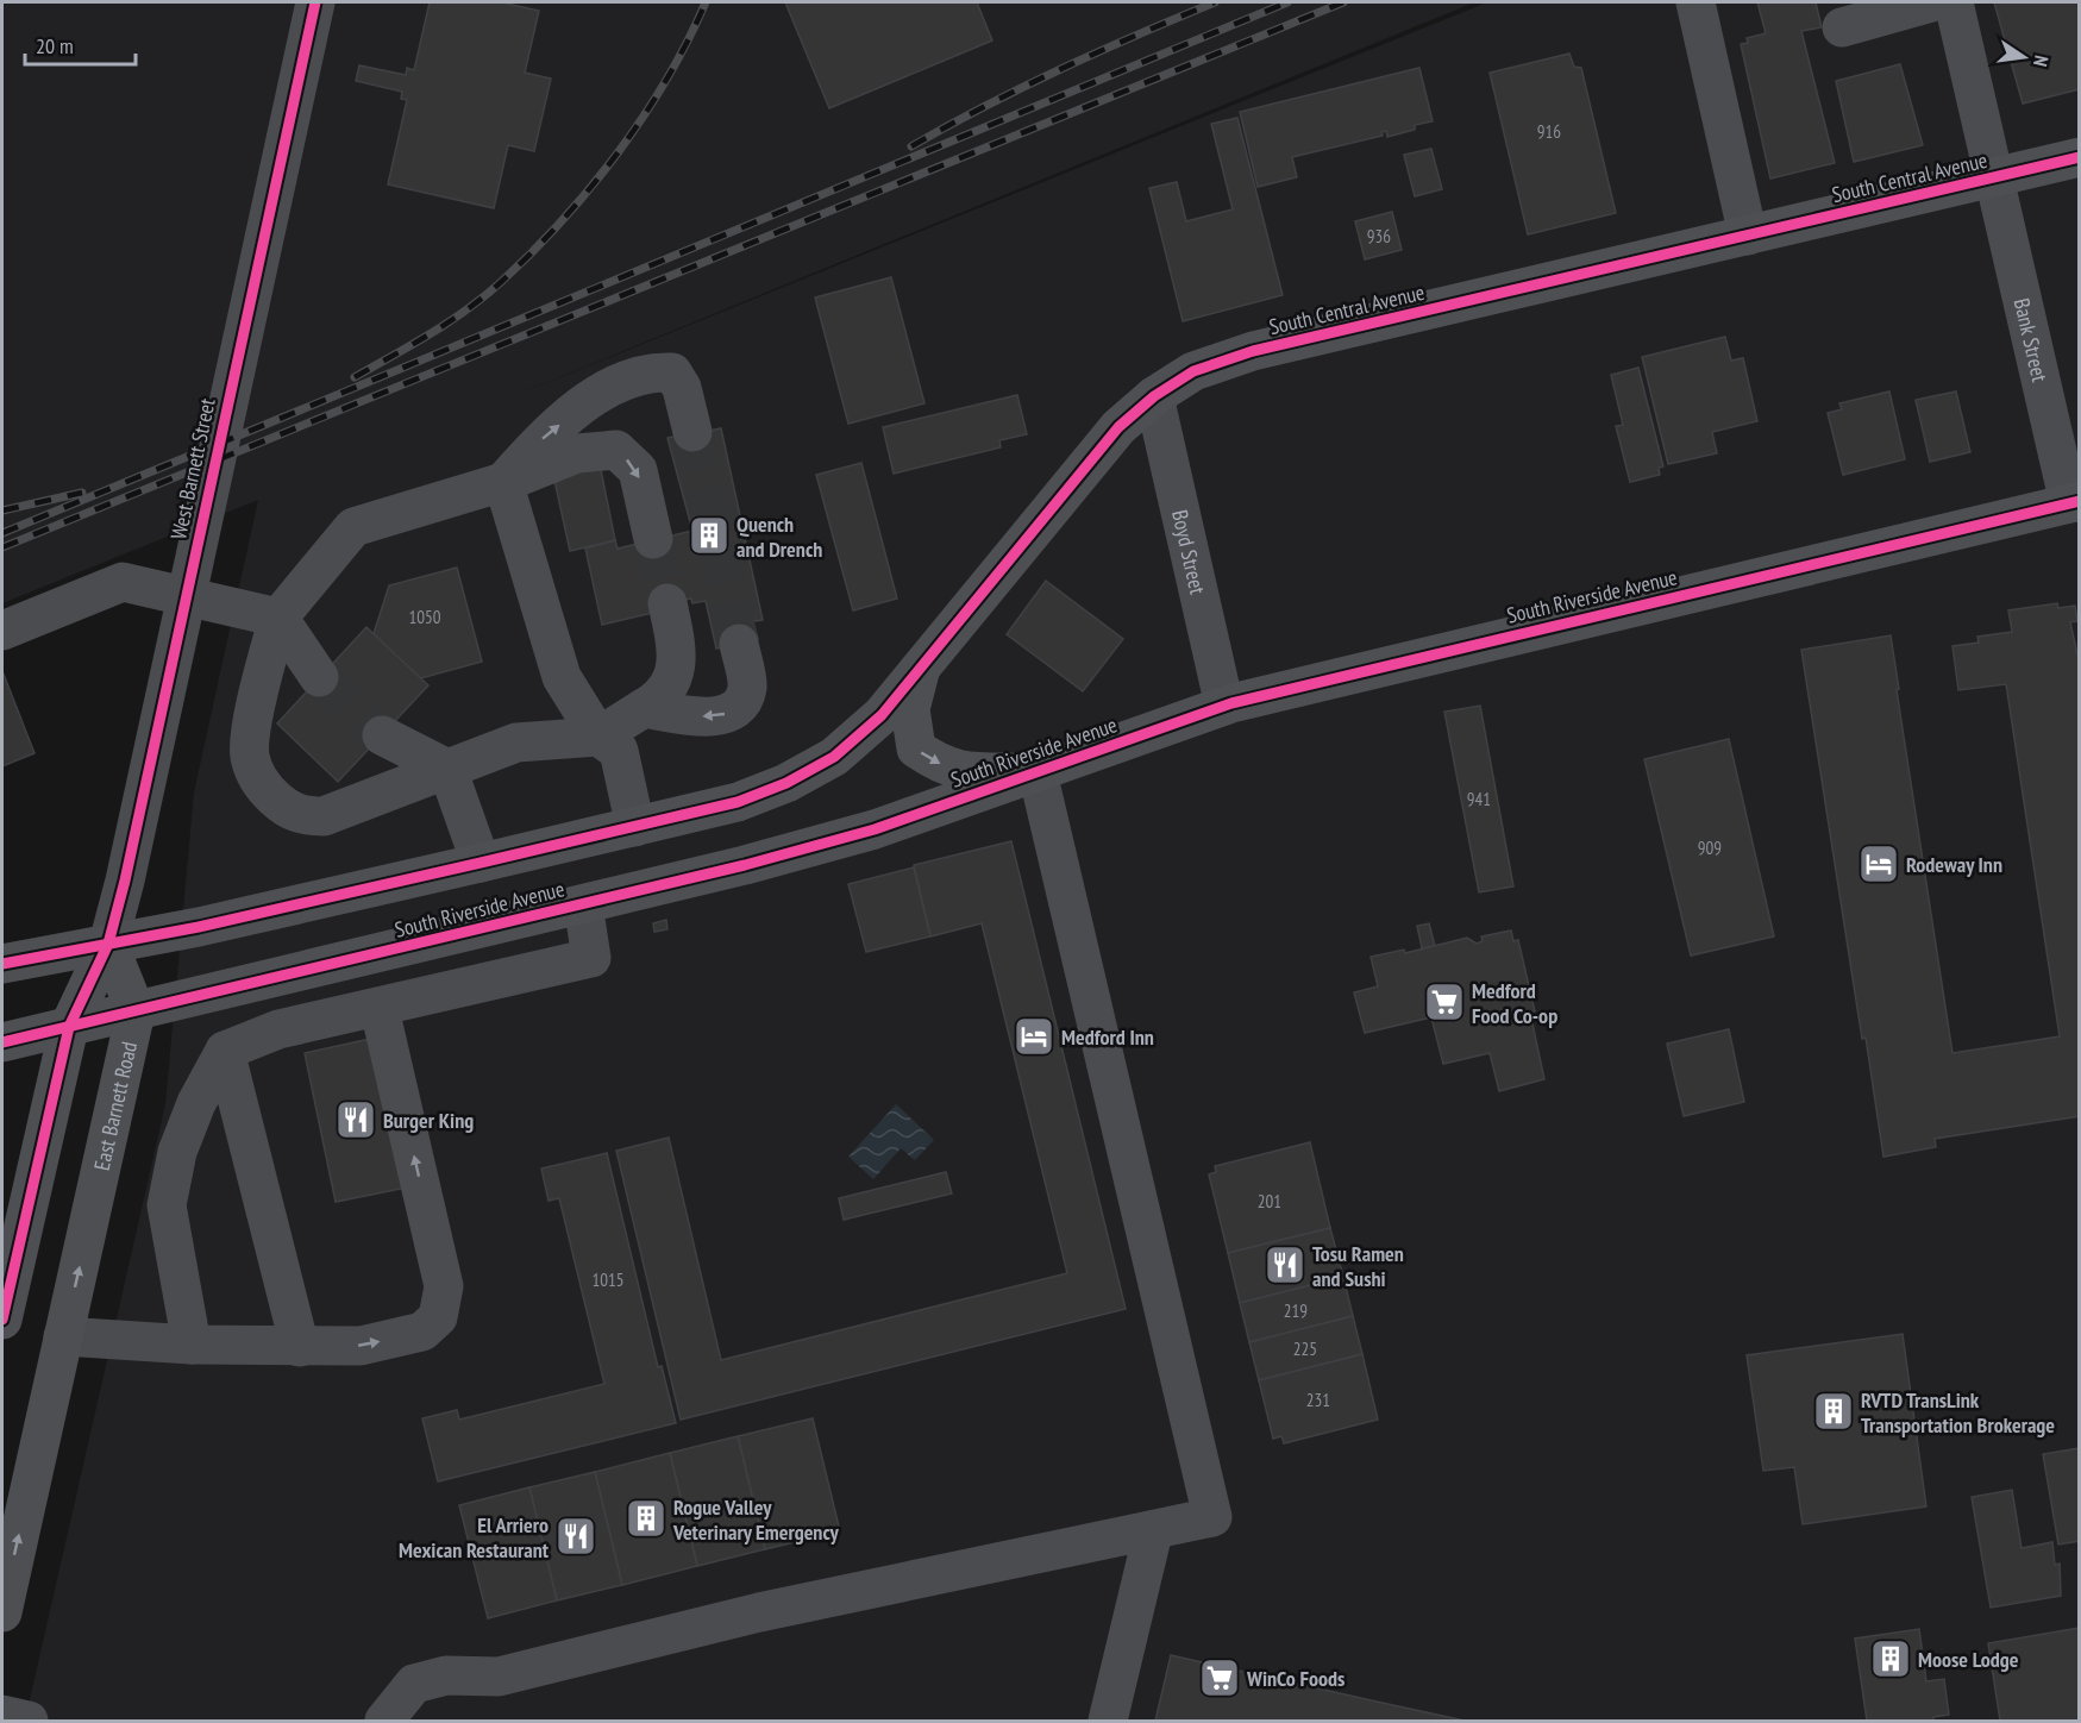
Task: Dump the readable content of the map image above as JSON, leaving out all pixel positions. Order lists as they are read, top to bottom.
{
  "streets": {
    "main road": ["South Central Avenue", "South Riverside Avenue", "East Barnett Road"],
    "street": ["Bank Street", "West Barnett Street", "Boyd Street"]
  },
  "crossings": [
    ["South Central Avenue", "Bank Street"],
    ["South Central Avenue", "Boyd Street"],
    ["South Central Avenue", "South Riverside Avenue"],
    ["Bank Street", "South Riverside Avenue"],
    ["West Barnett Street", "South Riverside Avenue"],
    ["West Barnett Street", "East Barnett Road"],
    ["Boyd Street", "South Riverside Avenue"],
    ["South Riverside Avenue", "East Barnett Road"]
  ],
  "places": {
    "building": [
      "Quench and Drench",
      "RVTD TransLink Transportation Brokerage",
      "Rogue Valley Veterinary Emergency",
      "Moose Lodge"
    ],
    "hotel": ["Rodeway Inn", "Medford Inn"],
    "supermarket": ["Medford Food Co-op", "WinCo Foods"],
    "restaurant": ["Burger King", "Tosu Ramen and Sushi", "El Arriero Mexican Restaurant"]
  },
  "house_numbers": [
    "916",
    "936",
    "1050",
    "941",
    "909",
    "201",
    "1015",
    "219",
    "225",
    "231"
  ],
  "scale_bar": "20 m",
  "north": "right"
}
